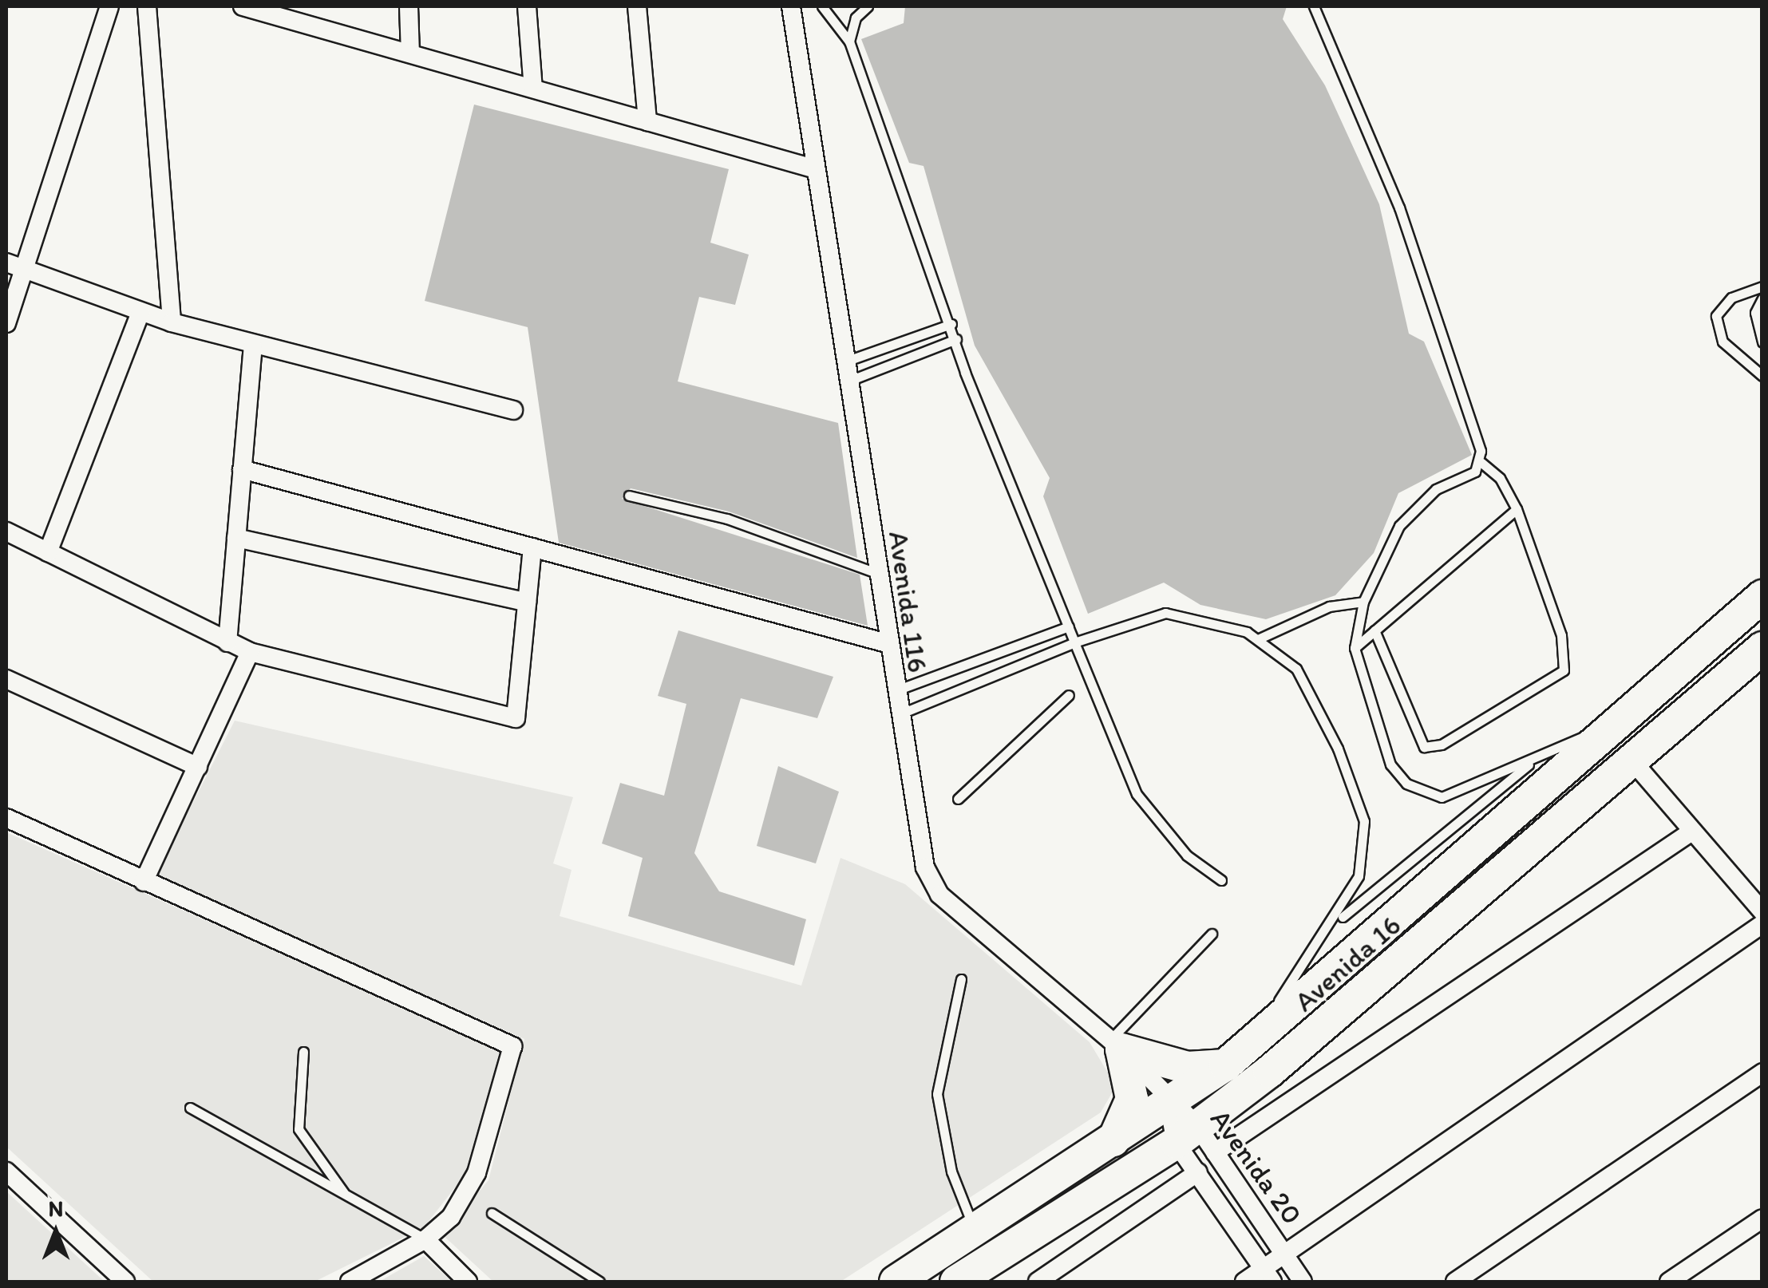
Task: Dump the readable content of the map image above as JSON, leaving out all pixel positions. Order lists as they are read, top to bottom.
{
  "streets": {
    "highway": ["Avenida 16"],
    "street": ["Avenida 116", "Avenida 20"]
  },
  "crossings": [
    ["Avenida 116", "Avenida 16"],
    ["Avenida 116", "Avenida 20"],
    ["Avenida 16", "Avenida 20"]
  ],
  "north": "top"
}
